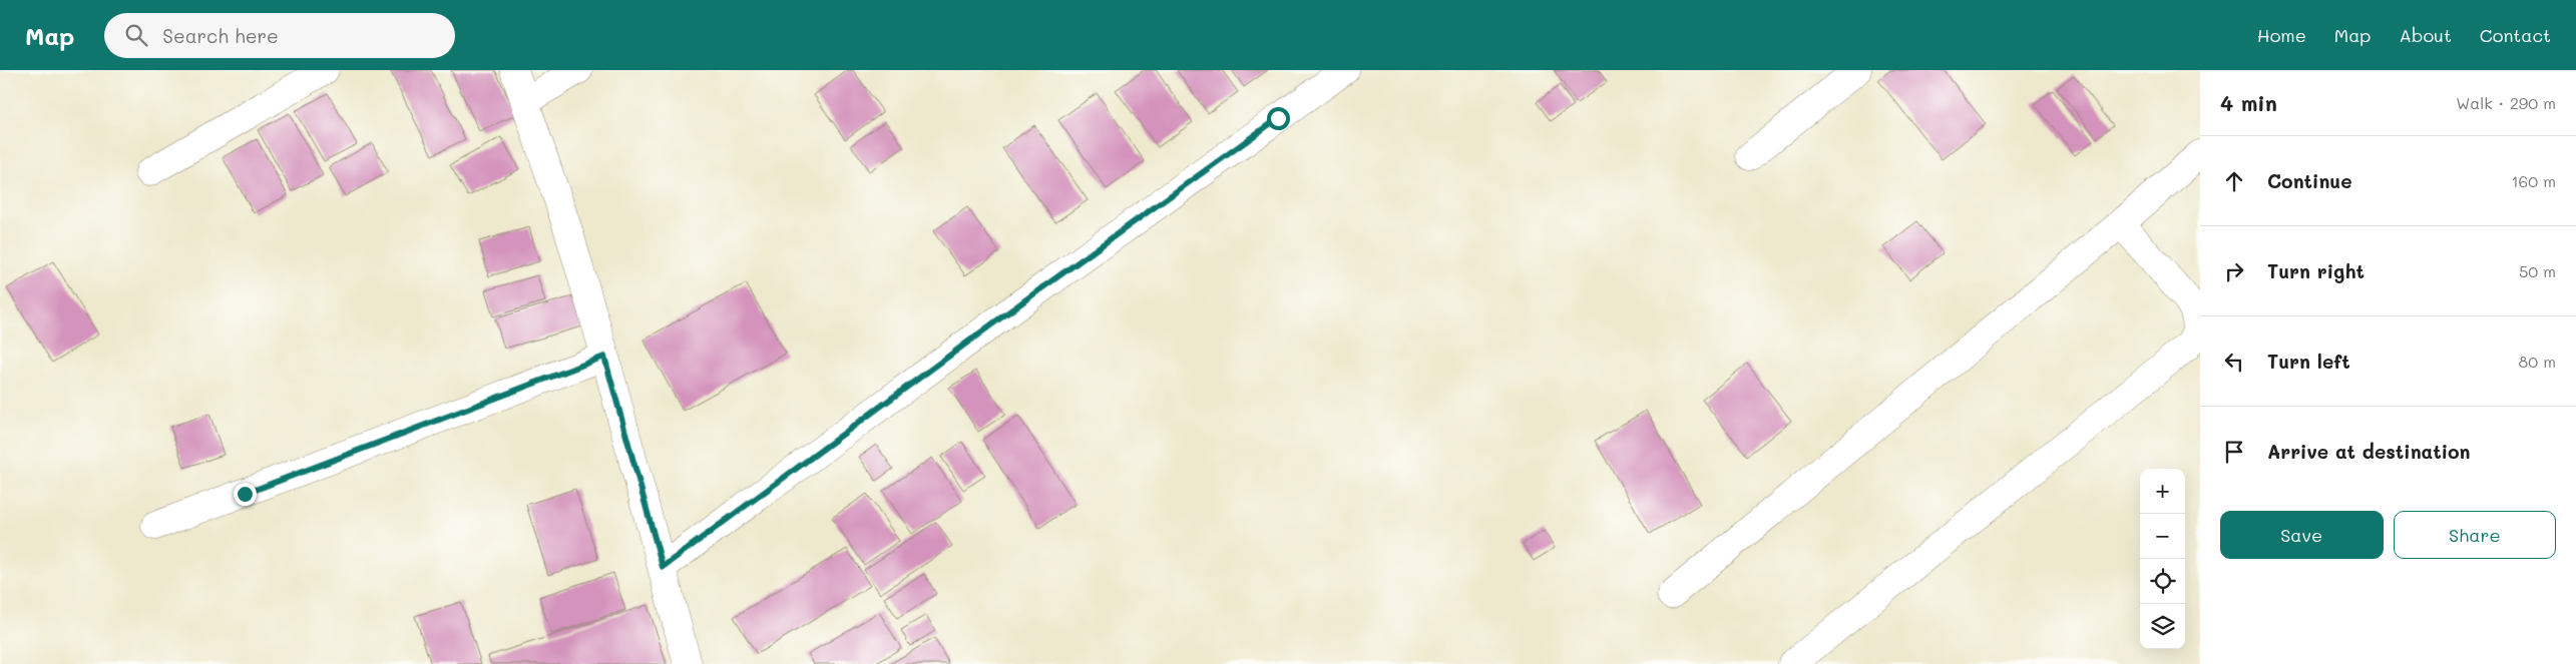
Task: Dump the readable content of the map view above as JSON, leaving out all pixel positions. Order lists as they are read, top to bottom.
{
  "page": {
    "header": "Map",
    "search": "Search here",
    "nav": [
      "Home",
      "Map",
      "About",
      "Contact"
    ],
    "heading": ["4 min", "Walk · 290 m"],
    "list": [
      ["Continue", "160 m"],
      ["Turn right", "50 m"],
      ["Turn left", "80 m"],
      "Arrive at destination"
    ],
    "map_buttons": ["+", "−"],
    "buttons": ["Save", "Share"]
  }
}
